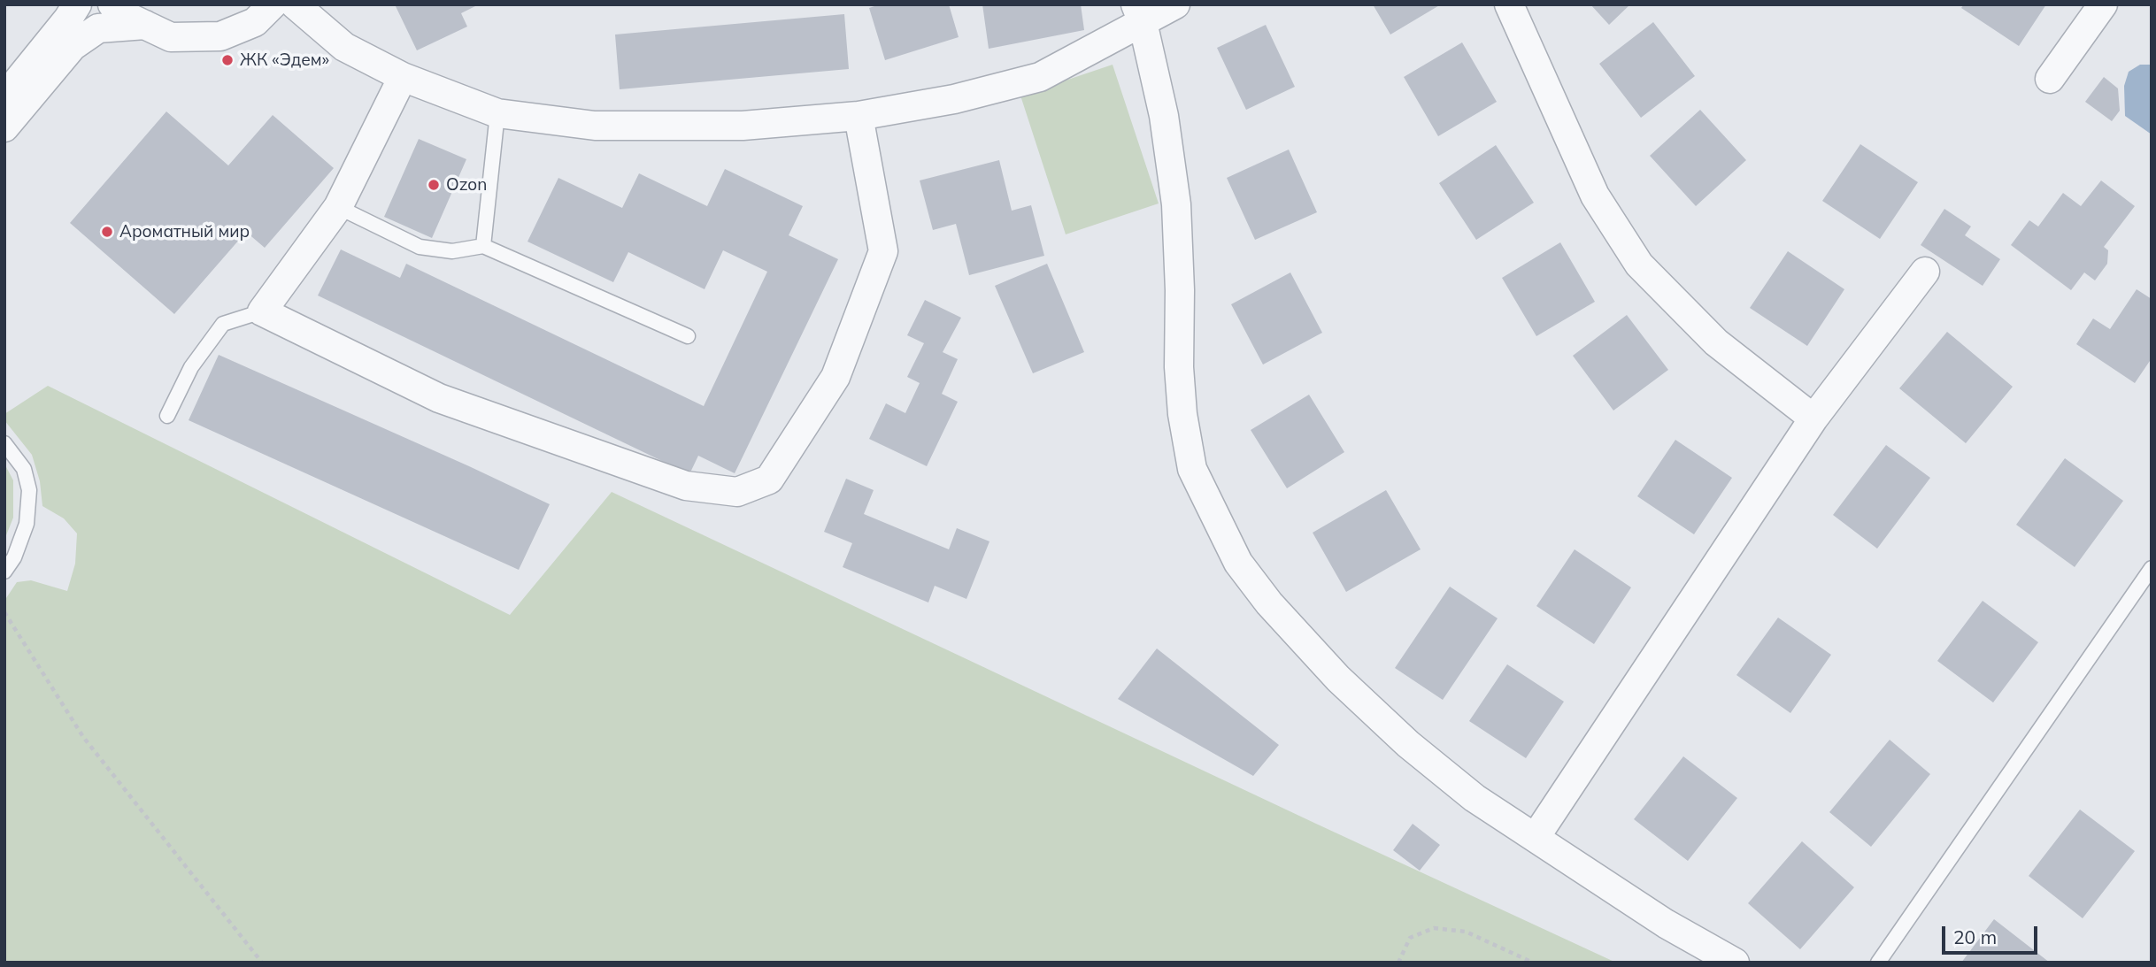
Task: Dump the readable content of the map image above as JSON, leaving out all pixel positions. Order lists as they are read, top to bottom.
{
  "places": ["ЖК «Эдем»", "Ozon", "Ароматный мир"],
  "scale_bar": "20 m"
}
